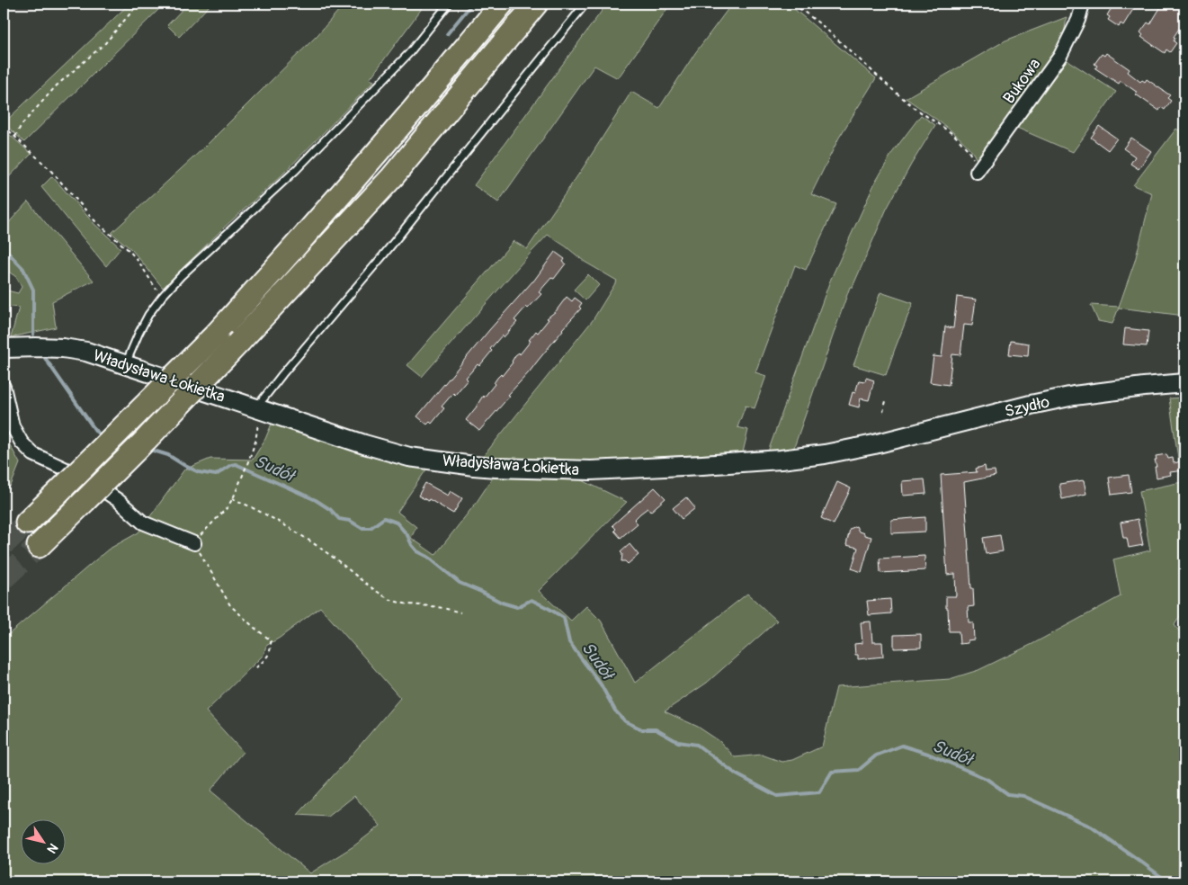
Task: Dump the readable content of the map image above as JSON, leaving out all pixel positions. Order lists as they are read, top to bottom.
{
  "streets": {
    "street": ["Bukowa", "Władysława Łokietka", "Szydło"]
  },
  "crossings": [
    ["Władysława Łokietka", "Szydło"]
  ],
  "water": ["Sudół"],
  "north": "bottom right"
}
